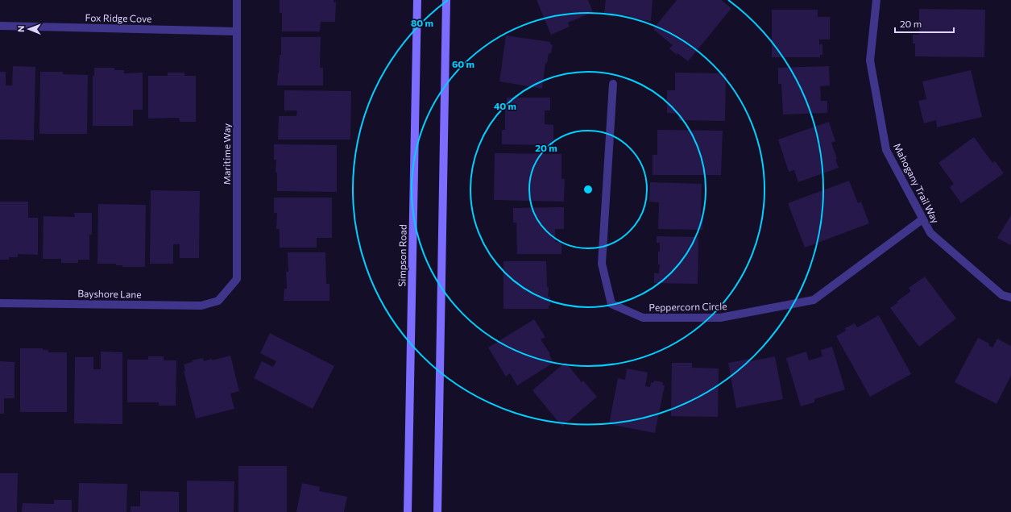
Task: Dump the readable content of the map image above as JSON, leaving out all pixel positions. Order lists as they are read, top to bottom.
{
  "streets": {
    "main road": ["Simpson Road"],
    "street": [
      "Fox Ridge Cove",
      "Maritime Way",
      "Mahogany Trail Way",
      "Bayshore Lane",
      "Peppercorn Circle"
    ]
  },
  "crossings": [
    ["Fox Ridge Cove", "Maritime Way"],
    ["Maritime Way", "Bayshore Lane"],
    ["Mahogany Trail Way", "Peppercorn Circle"]
  ],
  "scale_bar": "20 m",
  "north": "left",
  "rings": [
    "80 m",
    "60 m",
    "40 m",
    "20 m"
  ]
}
